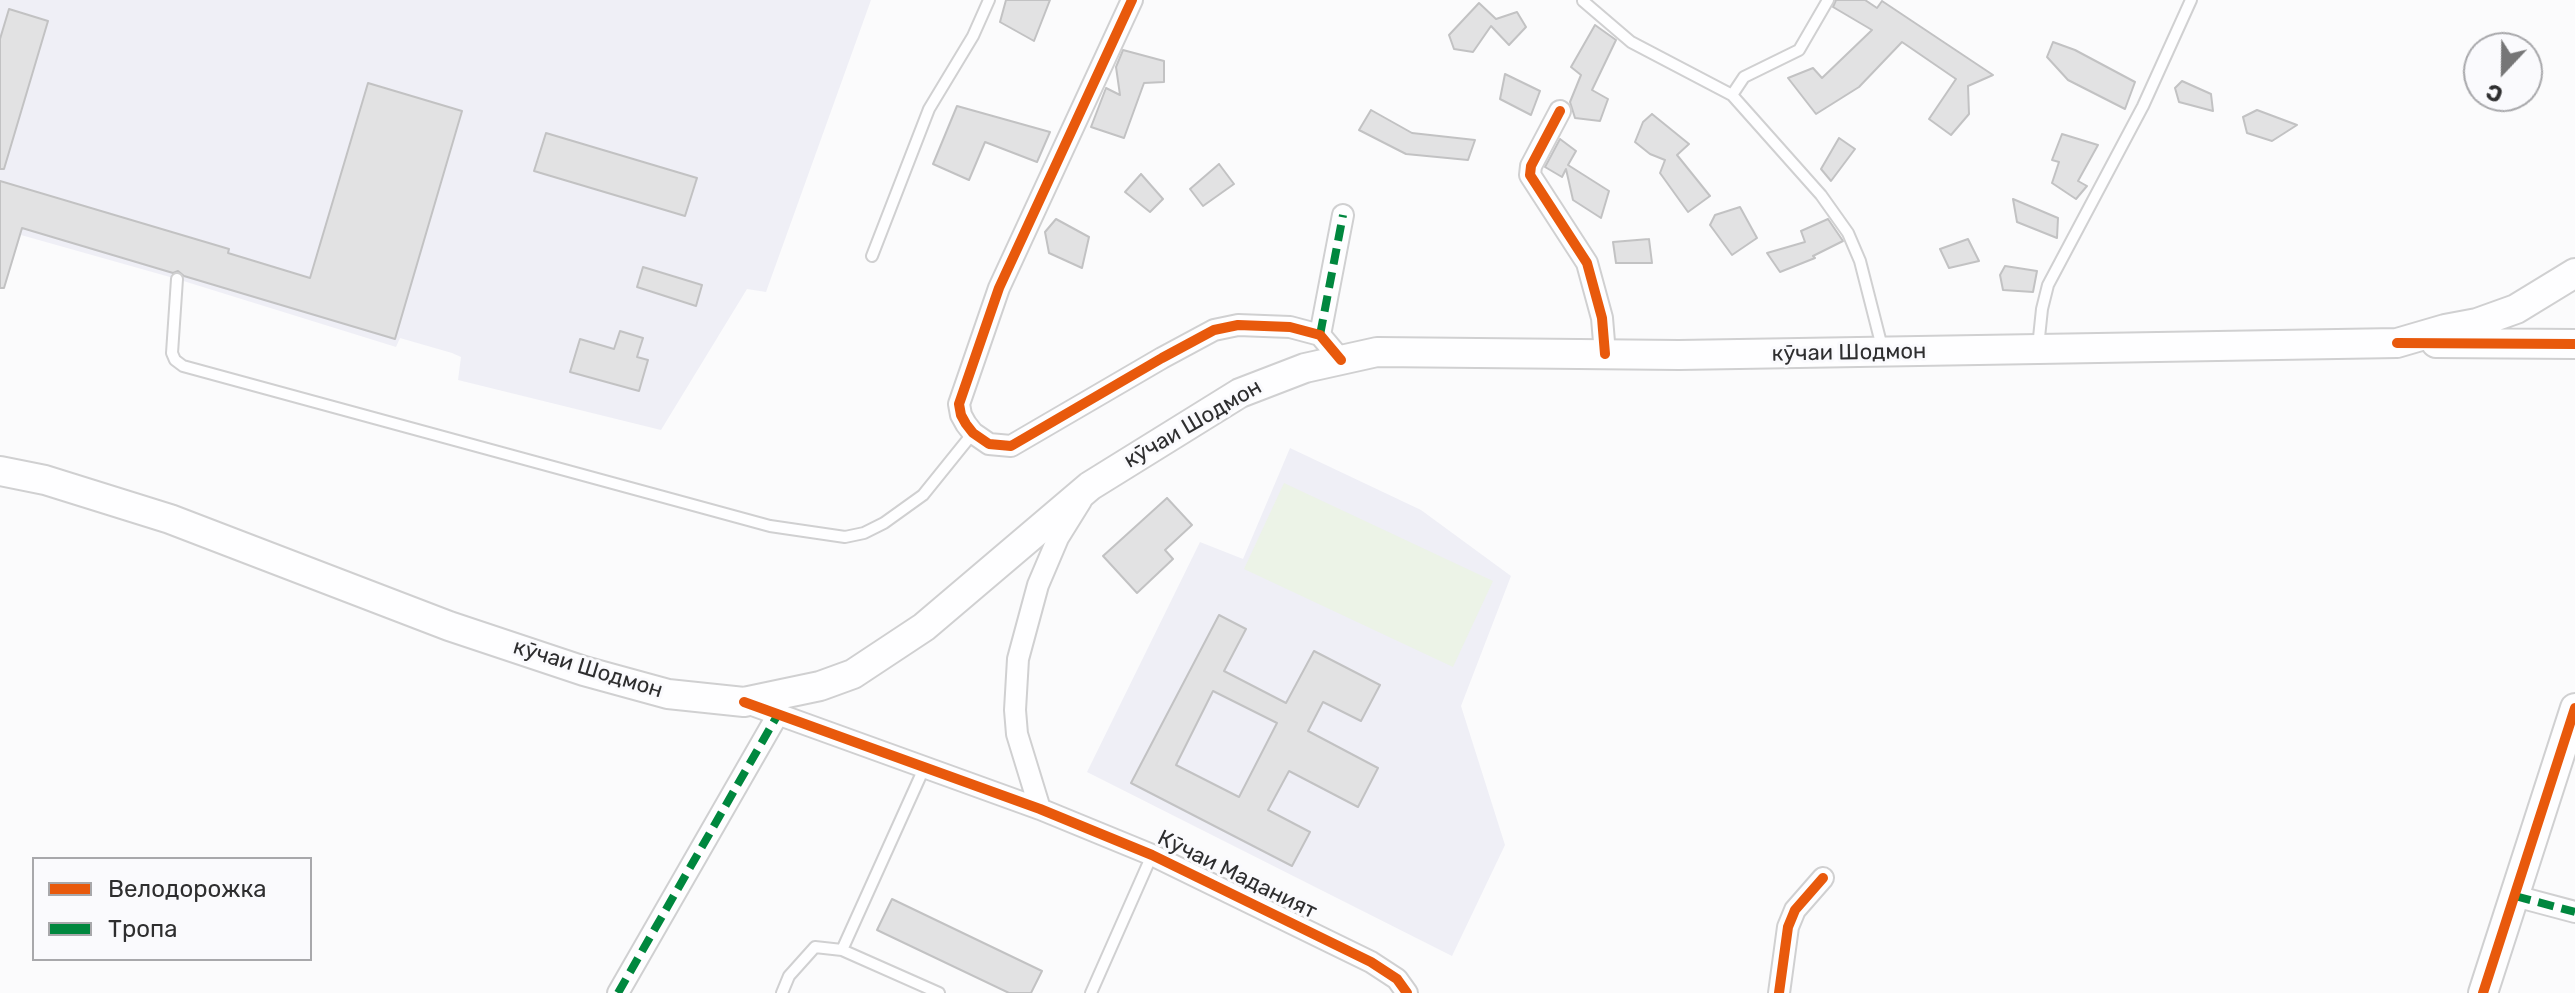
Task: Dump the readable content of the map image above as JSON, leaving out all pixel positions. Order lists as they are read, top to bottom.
{
  "streets": {
    "main road": ["кӯчаи Шодмон"],
    "street": ["Кӯчаи Маданият"]
  },
  "crossings": [
    ["кӯчаи Шодмон", "Кӯчаи Маданият"]
  ],
  "legend": ["Велодорожка", "Тропа"],
  "north": "bottom"
}
